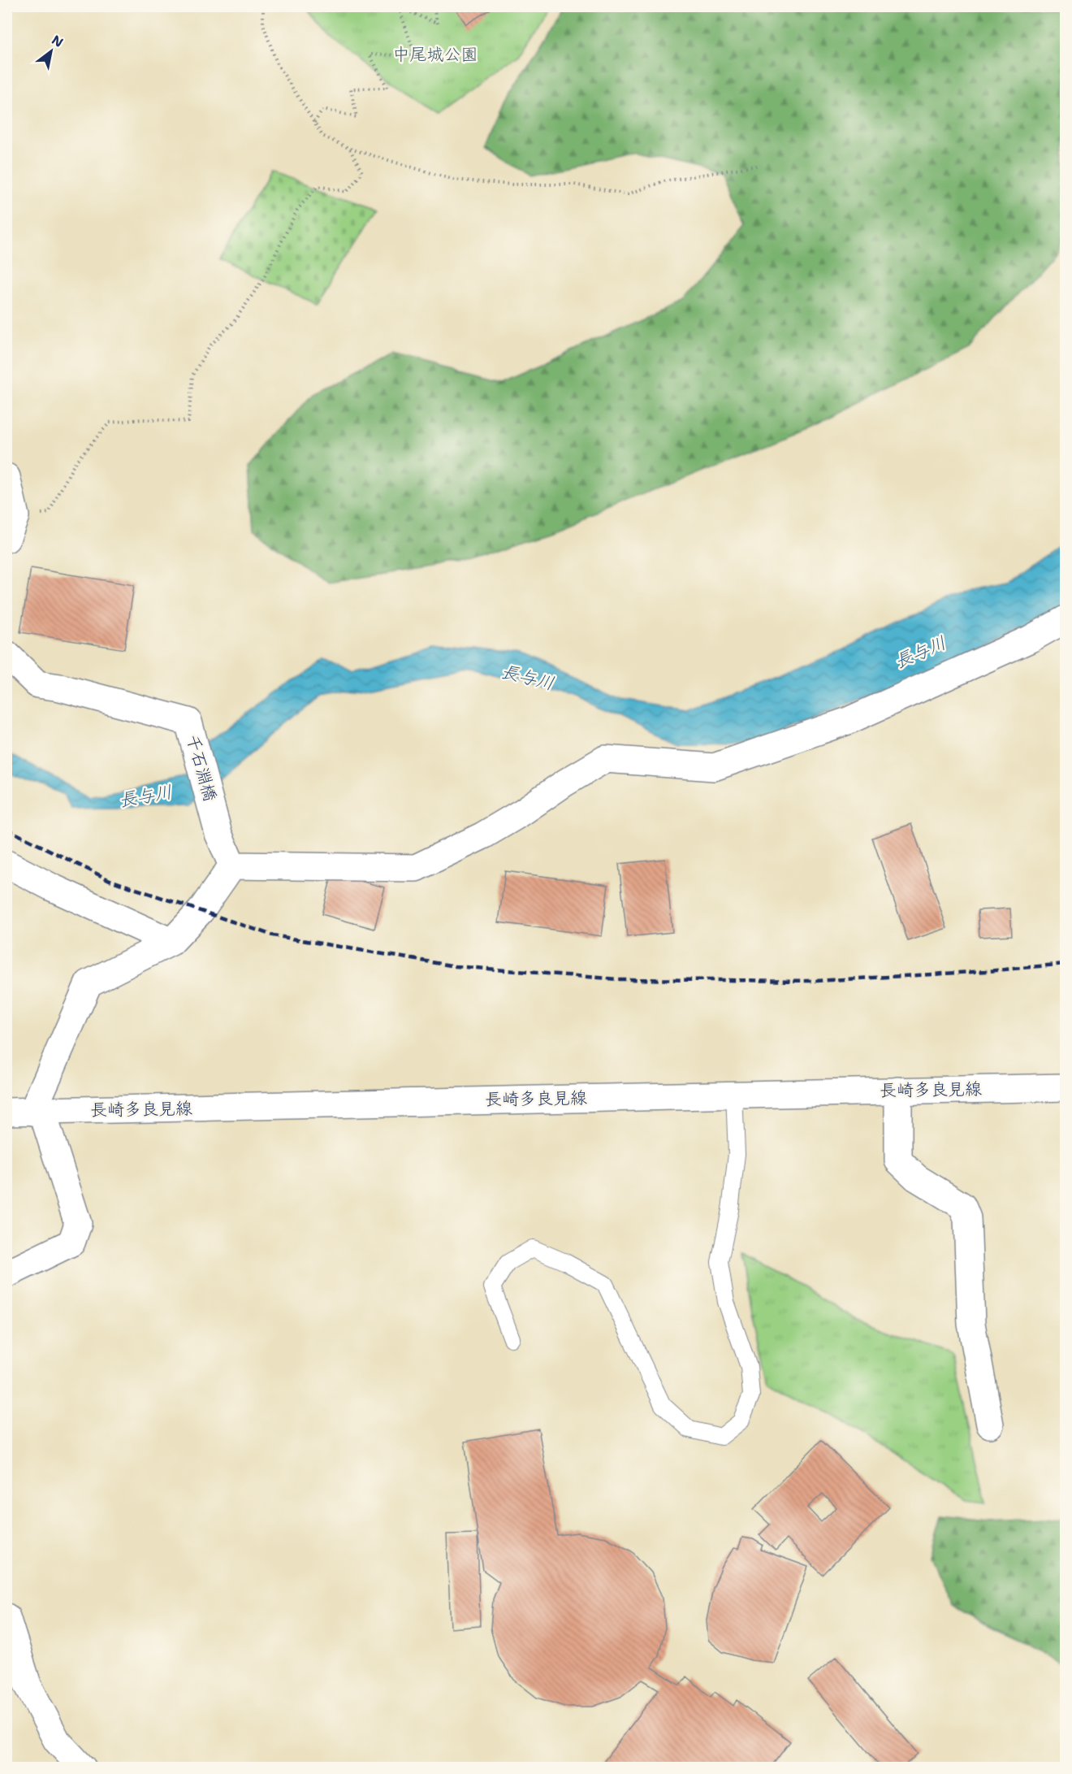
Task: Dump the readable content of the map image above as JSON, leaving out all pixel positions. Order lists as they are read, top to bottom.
{
  "streets": {
    "street": ["千石淵橋", "長崎多良見線"]
  },
  "water": ["長与川"],
  "parks": ["中尾城公園"],
  "north": "top right"
}
